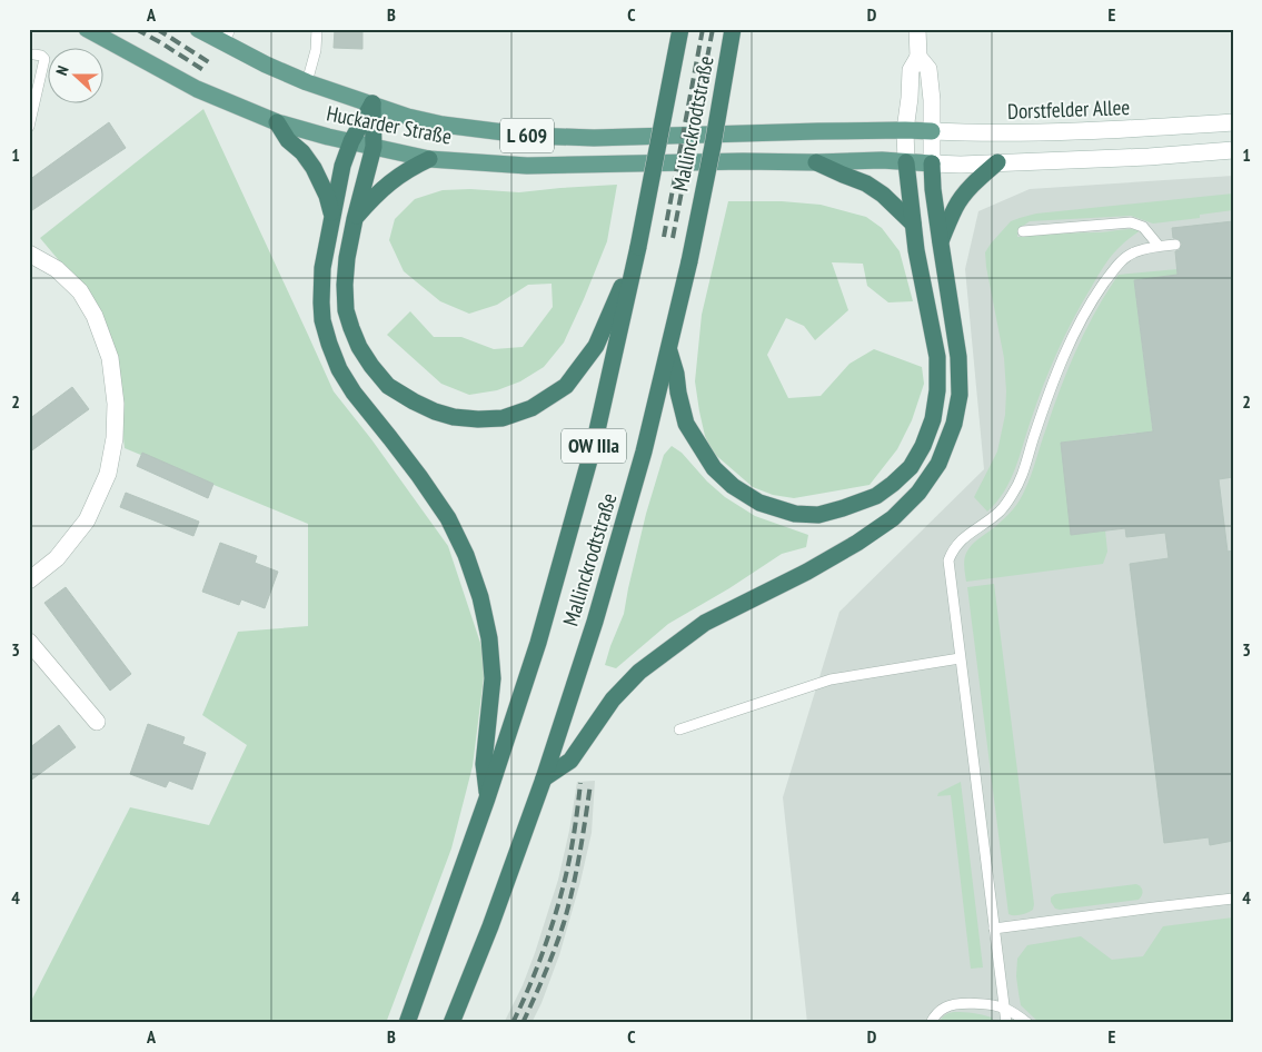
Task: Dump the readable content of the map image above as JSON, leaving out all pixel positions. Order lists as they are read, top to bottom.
{
  "streets": {
    "highway": ["Mallinckrodtstraße", "OW IIIa"],
    "main road": ["Dorstfelder Allee", "Huckarder Straße", "L 609"]
  },
  "crossings": [
    ["Dorstfelder Allee", "Huckarder Straße"],
    ["Huckarder Straße", "L 609"]
  ],
  "north": "left",
  "grid": {
    "columns": [
      "A",
      "B",
      "C",
      "D",
      "E"
    ],
    "rows": [
      "1",
      "2",
      "3",
      "4"
    ]
  }
}
